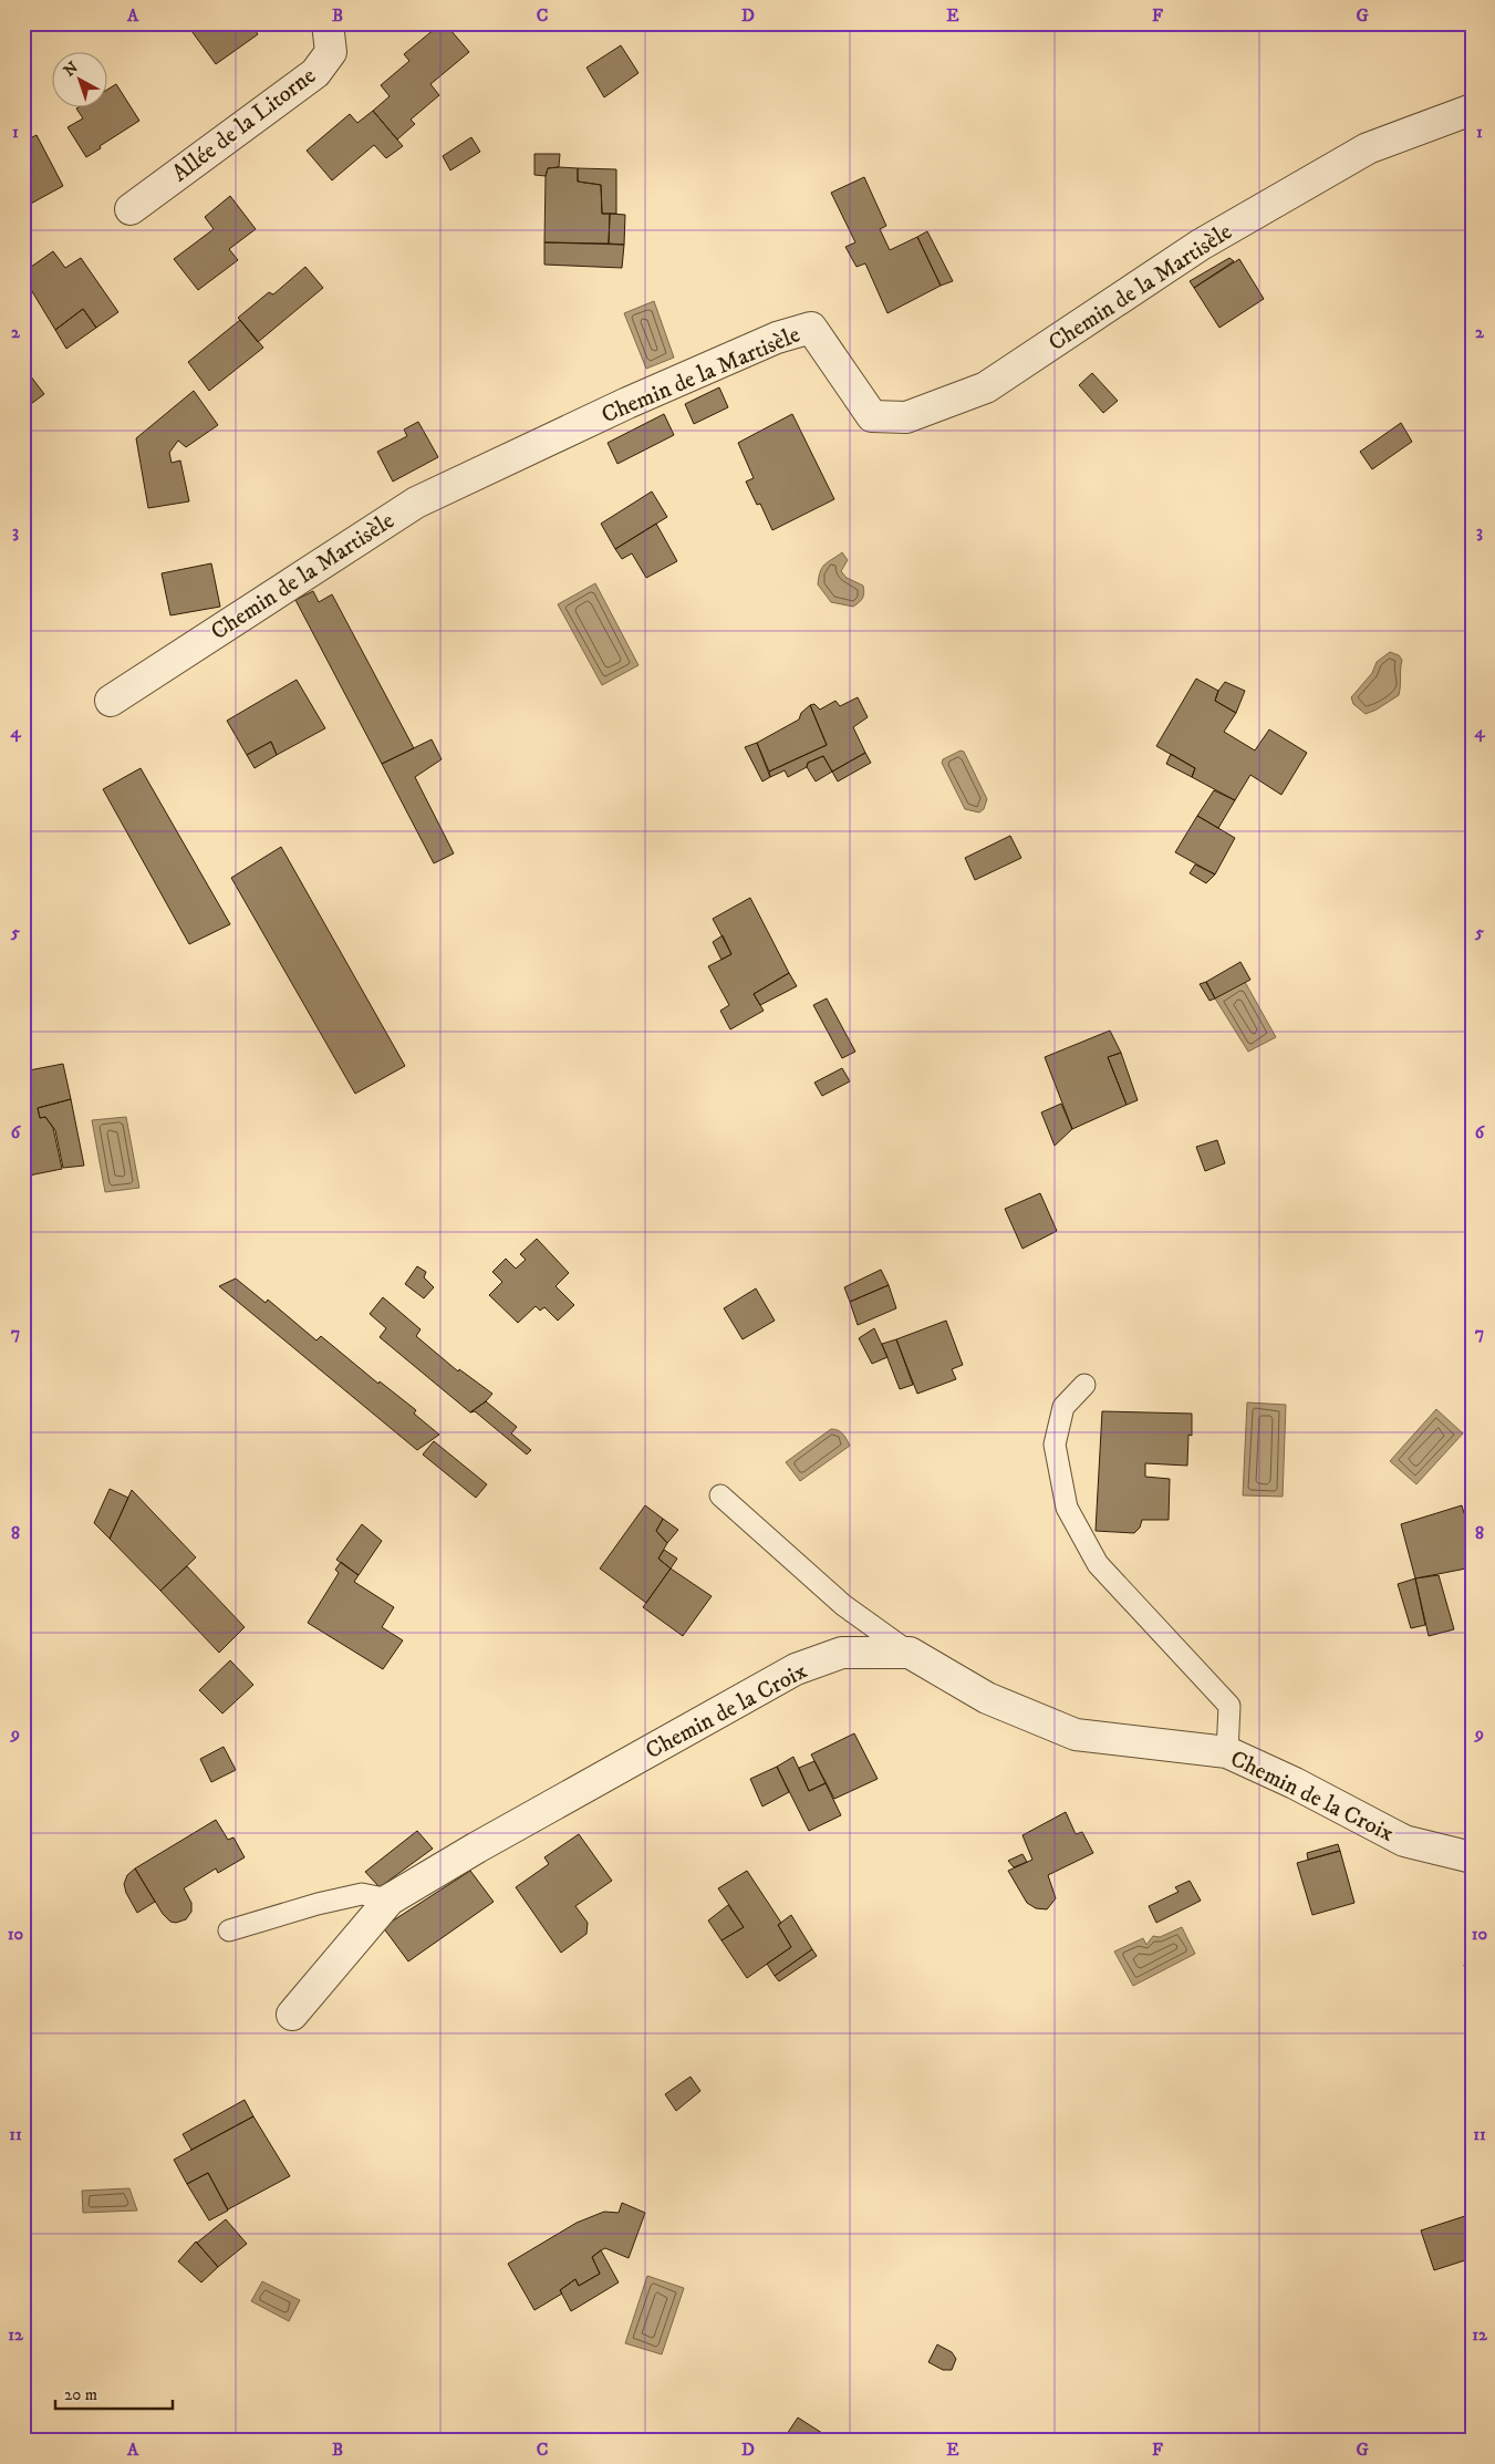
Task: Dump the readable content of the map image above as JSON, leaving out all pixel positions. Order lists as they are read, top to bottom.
{
  "streets": {
    "street": ["Allée de la Litorne", "Chemin de la Martisèle", "Chemin de la Croix"]
  },
  "scale_bar": "20 m",
  "north": "top left",
  "grid": {
    "columns": [
      "A",
      "B",
      "C",
      "D",
      "E",
      "F",
      "G"
    ],
    "rows": [
      "1",
      "2",
      "3",
      "4",
      "5",
      "6",
      "7",
      "8",
      "9",
      "10",
      "11",
      "12"
    ]
  }
}
